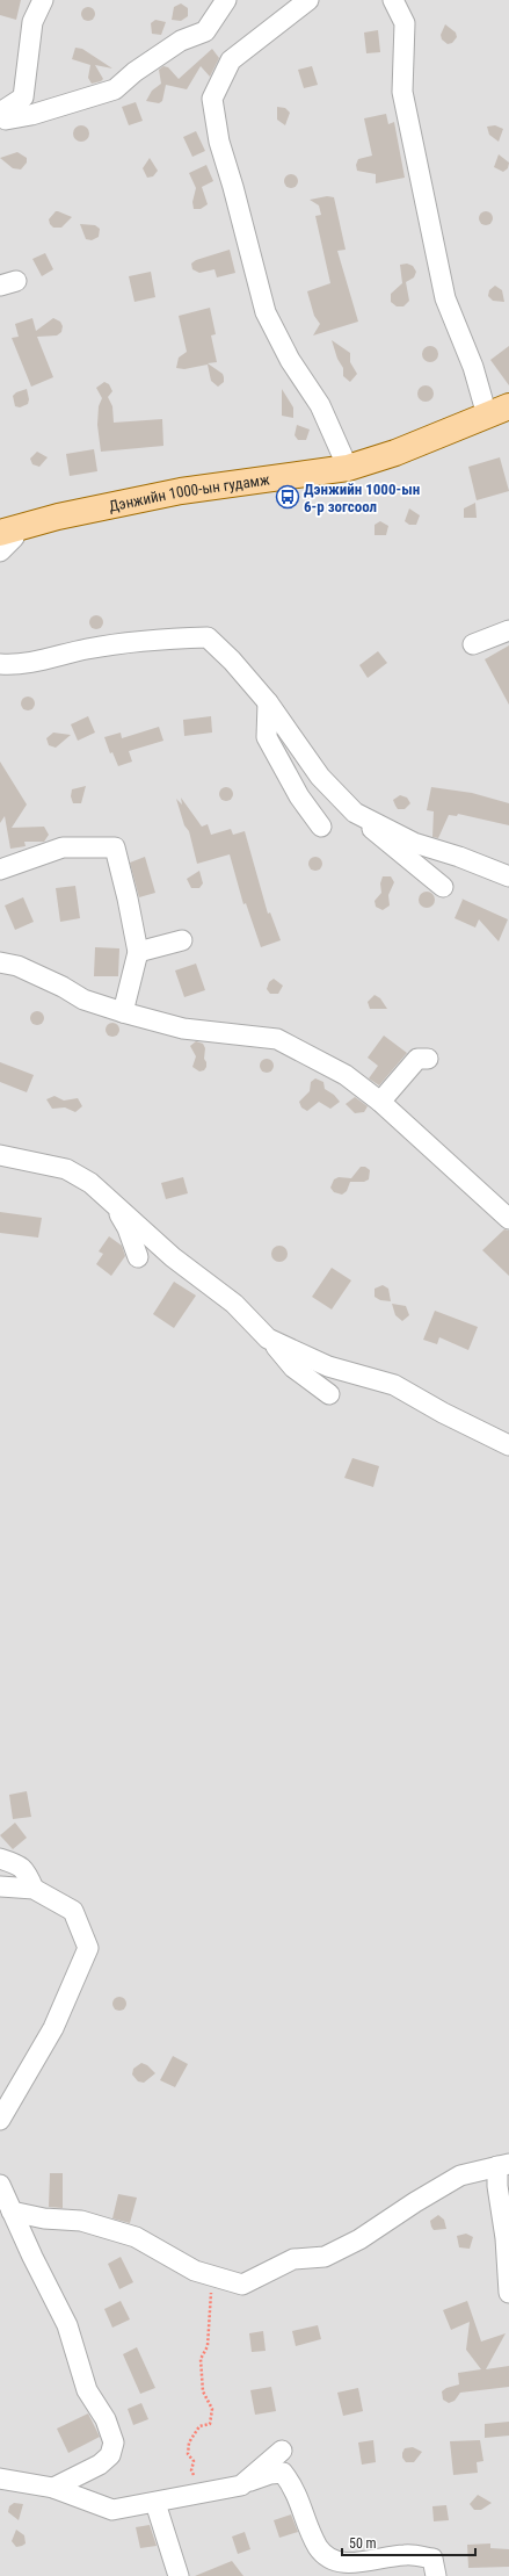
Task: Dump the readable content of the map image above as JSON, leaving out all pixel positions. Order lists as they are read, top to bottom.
{
  "streets": {
    "main road": ["Дэнжийн 1000-ын гудамж"]
  },
  "places": {
    "bus stop": ["Дэнжийн 1000-ын 6-р зогсоол"]
  },
  "scale_bar": "50 m"
}
